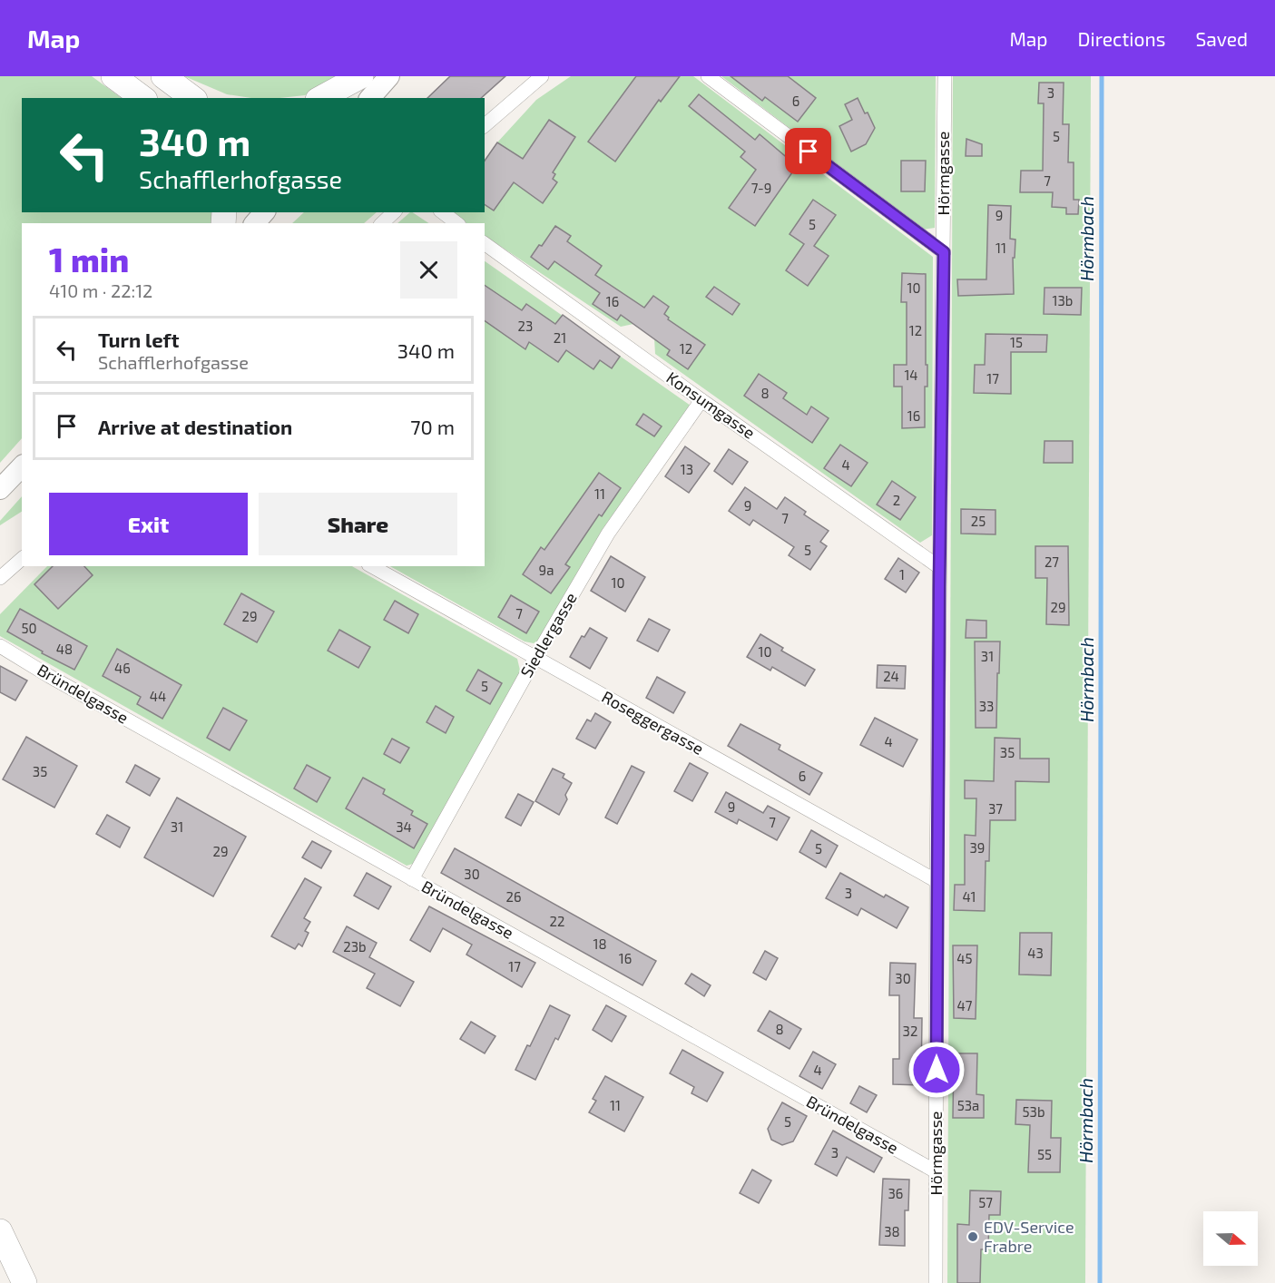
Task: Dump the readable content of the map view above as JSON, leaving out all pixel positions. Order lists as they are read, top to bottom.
{
  "streets": {
    "street": [
      "Hörmgasse",
      "Konsumgasse",
      "Siedlergasse",
      "Bründelgasse",
      "Roseggergasse"
    ]
  },
  "crossings": [
    ["Hörmgasse", "Konsumgasse"],
    ["Hörmgasse", "Bründelgasse"],
    ["Hörmgasse", "Roseggergasse"],
    ["Konsumgasse", "Siedlergasse"],
    ["Siedlergasse", "Bründelgasse"],
    ["Siedlergasse", "Roseggergasse"]
  ],
  "water": ["Hörmbach"],
  "places": ["EDV-Service Frabre"],
  "house_numbers": [
    "3",
    "6",
    "5",
    "7",
    "7-9",
    "9",
    "5",
    "11",
    "10",
    "13b",
    "16",
    "23",
    "12",
    "21",
    "15",
    "12",
    "14",
    "17",
    "8",
    "16",
    "4",
    "13",
    "11",
    "2",
    "9",
    "7",
    "25",
    "5",
    "27",
    "9a",
    "1",
    "10",
    "29",
    "7",
    "29",
    "50",
    "48",
    "10",
    "31",
    "46",
    "24",
    "5",
    "44",
    "33",
    "4",
    "35",
    "35",
    "6",
    "9",
    "37",
    "7",
    "31",
    "34",
    "39",
    "5",
    "29",
    "30",
    "3",
    "26",
    "41",
    "22",
    "18",
    "23b",
    "43",
    "16",
    "45",
    "17",
    "30",
    "47",
    "8",
    "32",
    "4",
    "11",
    "53a",
    "53b",
    "5",
    "3",
    "55",
    "36",
    "57",
    "38"
  ],
  "north": "right",
  "page": {
    "header": "Map",
    "nav": ["Map", "Directions", "Saved"],
    "turn": ["340 m", "Schafflerhofgasse"],
    "heading": ["1 min", "410 m · 22:12"],
    "list": [
      {
        "name": "Turn left",
        "note": "Schafflerhofgasse",
        "value": "340 m"
      },
      {
        "name": "Arrive at destination",
        "value": "70 m"
      }
    ],
    "buttons": ["Exit", "Share"]
  }
}
